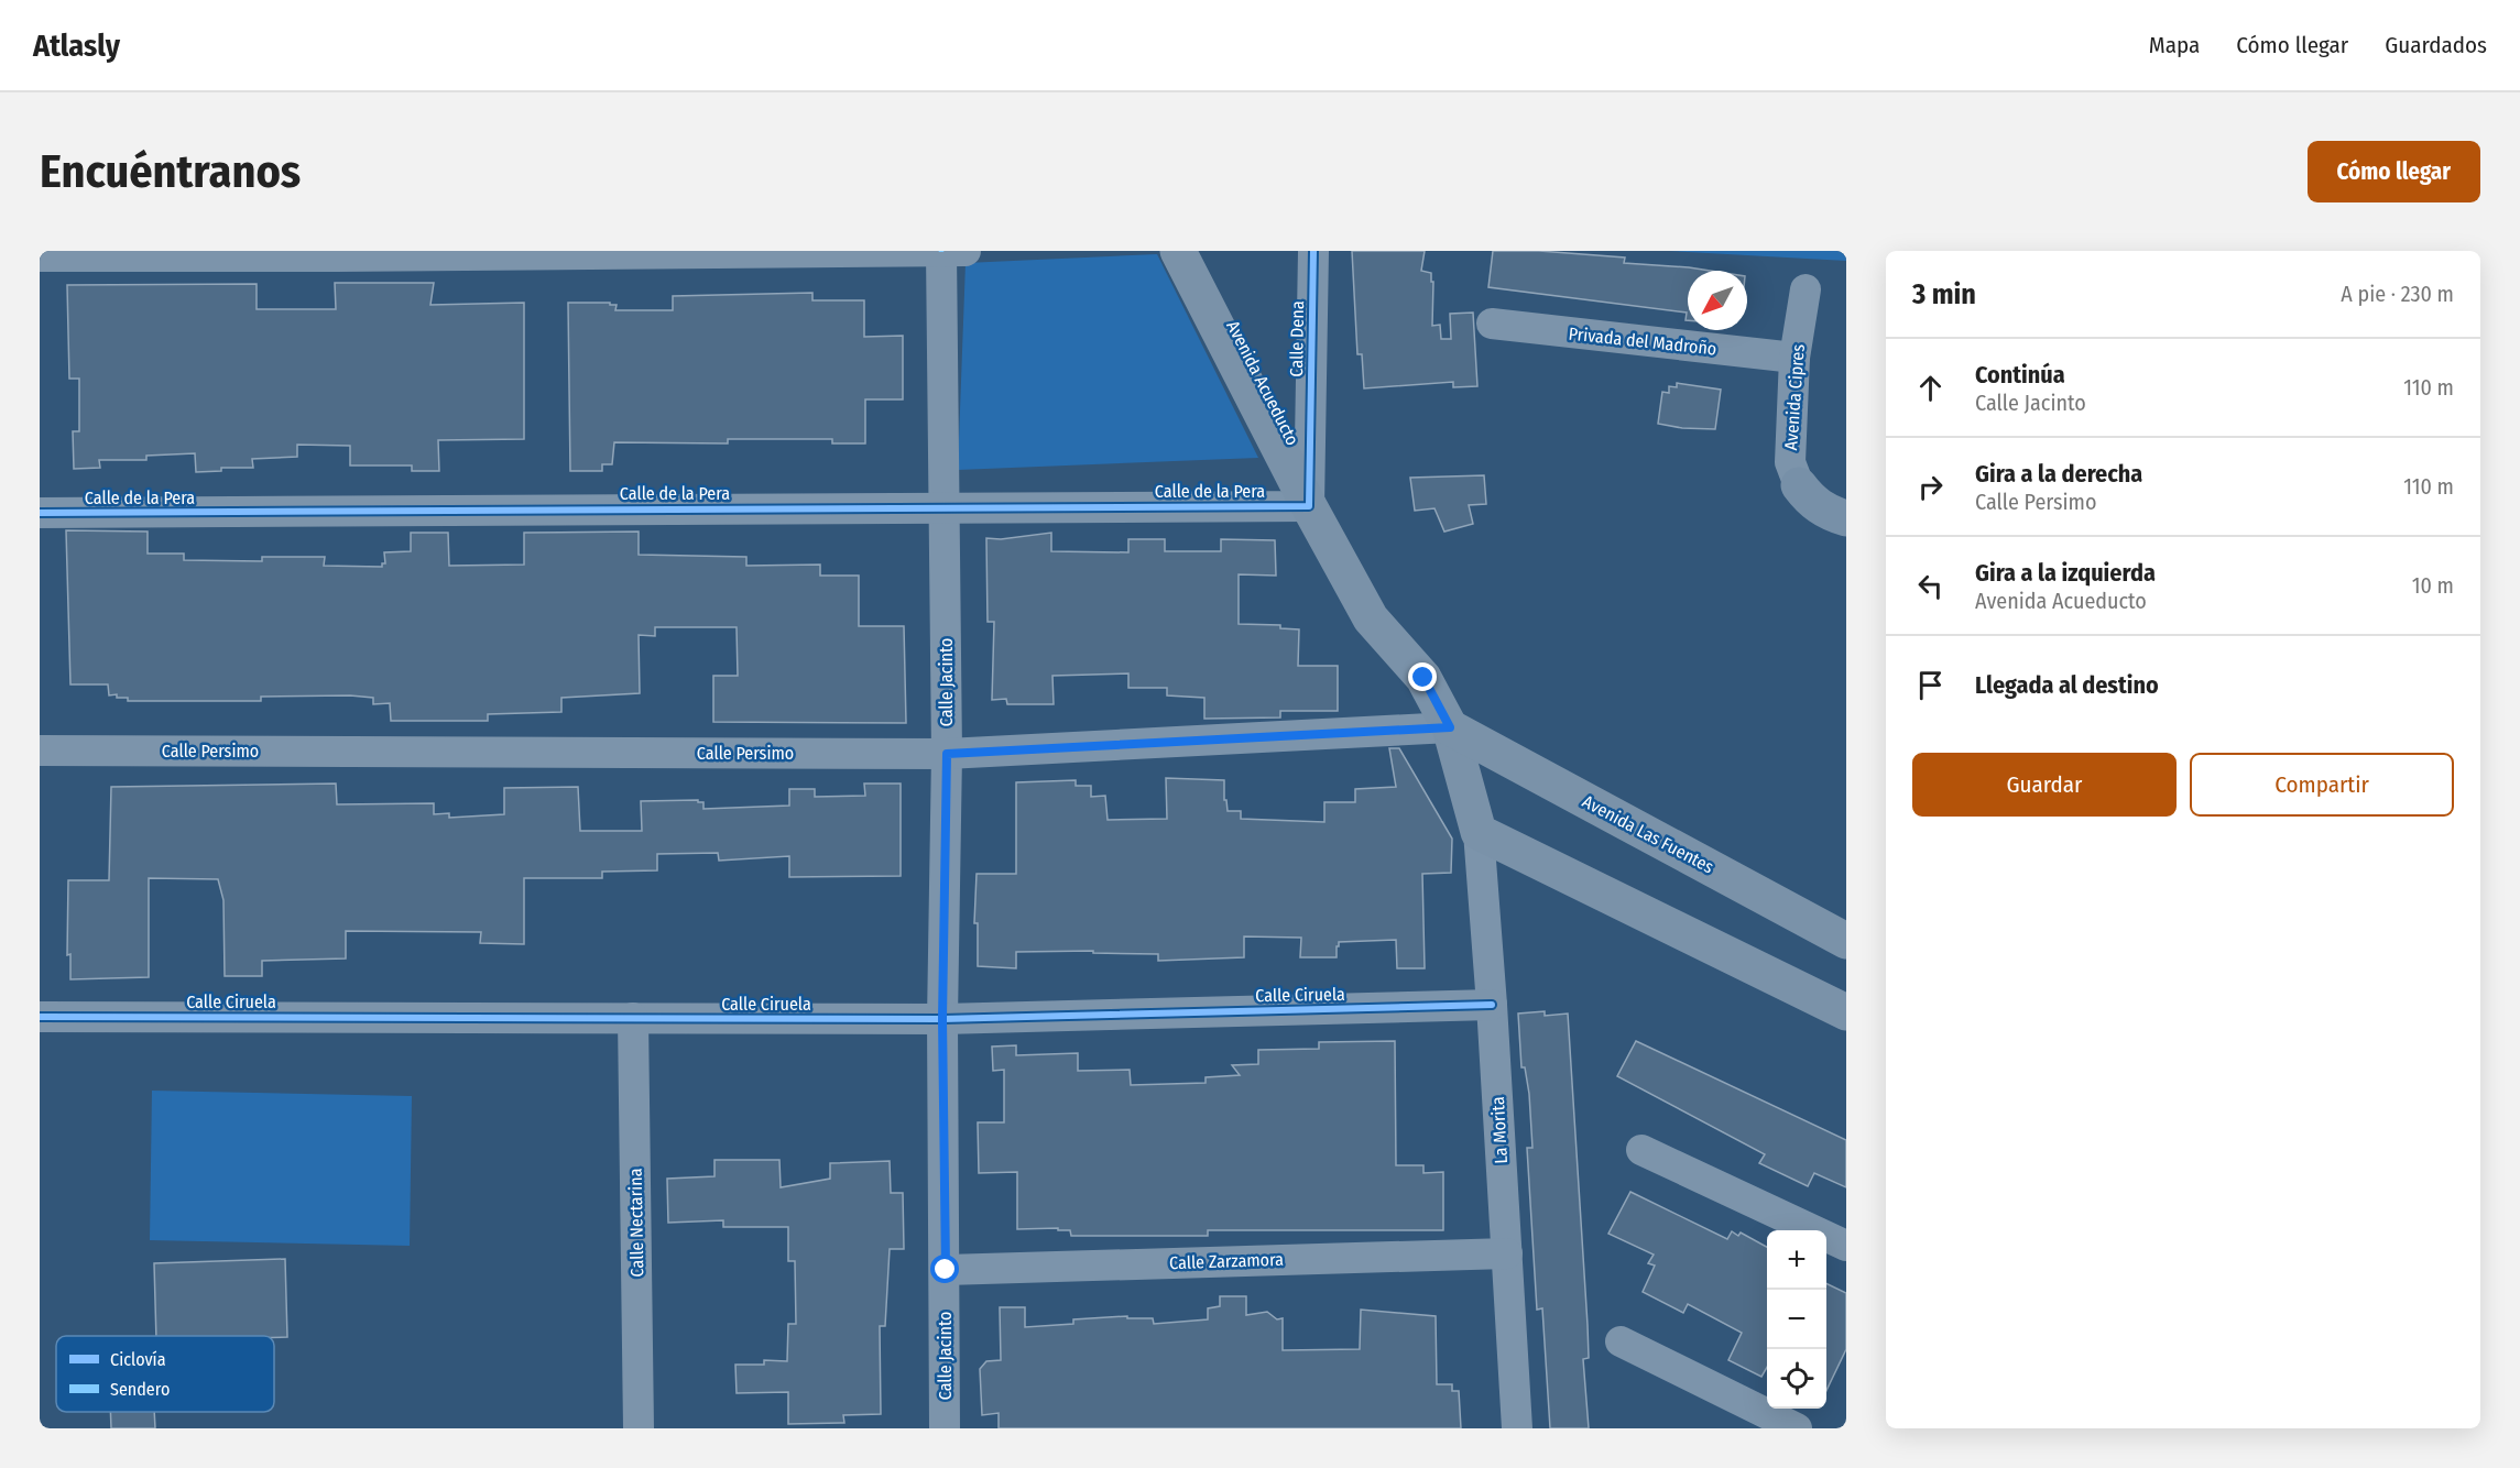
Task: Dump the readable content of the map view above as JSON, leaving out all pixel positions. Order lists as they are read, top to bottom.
{
  "streets": {
    "main road": ["Avenida Acueducto", "Avenida Las Fuentes"],
    "street": [
      "Calle Dena",
      "Privada del Madroño",
      "Avenida Cipres",
      "Calle de la Pera",
      "Calle Jacinto",
      "Calle Persimo",
      "Calle Ciruela",
      "La Morita",
      "Calle Nectarina",
      "Calle Zarzamora"
    ]
  },
  "crossings": [
    ["Calle Dena", "Avenida Acueducto"],
    ["Calle Dena", "Calle de la Pera"],
    ["Privada del Madroño", "Avenida Cipres"],
    ["Avenida Acueducto", "Calle de la Pera"],
    ["Avenida Acueducto", "Calle Persimo"],
    ["Avenida Acueducto", "Avenida Las Fuentes"],
    ["Avenida Acueducto", "La Morita"],
    ["Calle de la Pera", "Calle Jacinto"],
    ["Calle Jacinto", "Calle Persimo"],
    ["Calle Jacinto", "Calle Ciruela"],
    ["Calle Jacinto", "Calle Zarzamora"],
    ["Calle Persimo", "Avenida Las Fuentes"],
    ["Calle Ciruela", "La Morita"],
    ["Calle Ciruela", "Calle Nectarina"],
    ["La Morita", "Calle Zarzamora"]
  ],
  "legend": ["Ciclovía", "Sendero"],
  "north": "bottom left",
  "page": {
    "header": "Atlasly",
    "nav": ["Mapa", "Cómo llegar", "Guardados"],
    "buttons": [
      "Cómo llegar",
      ["Guardar", "Compartir"]
    ],
    "title": "Encuéntranos",
    "heading": ["3 min", "A pie · 230 m"],
    "list": [
      ["Continúa", "Calle Jacinto", "110 m"],
      ["Gira a la derecha", "Calle Persimo", "110 m"],
      ["Gira a la izquierda", "Avenida Acueducto", "10 m"],
      "Llegada al destino"
    ],
    "map_buttons": ["+", "−"]
  }
}
